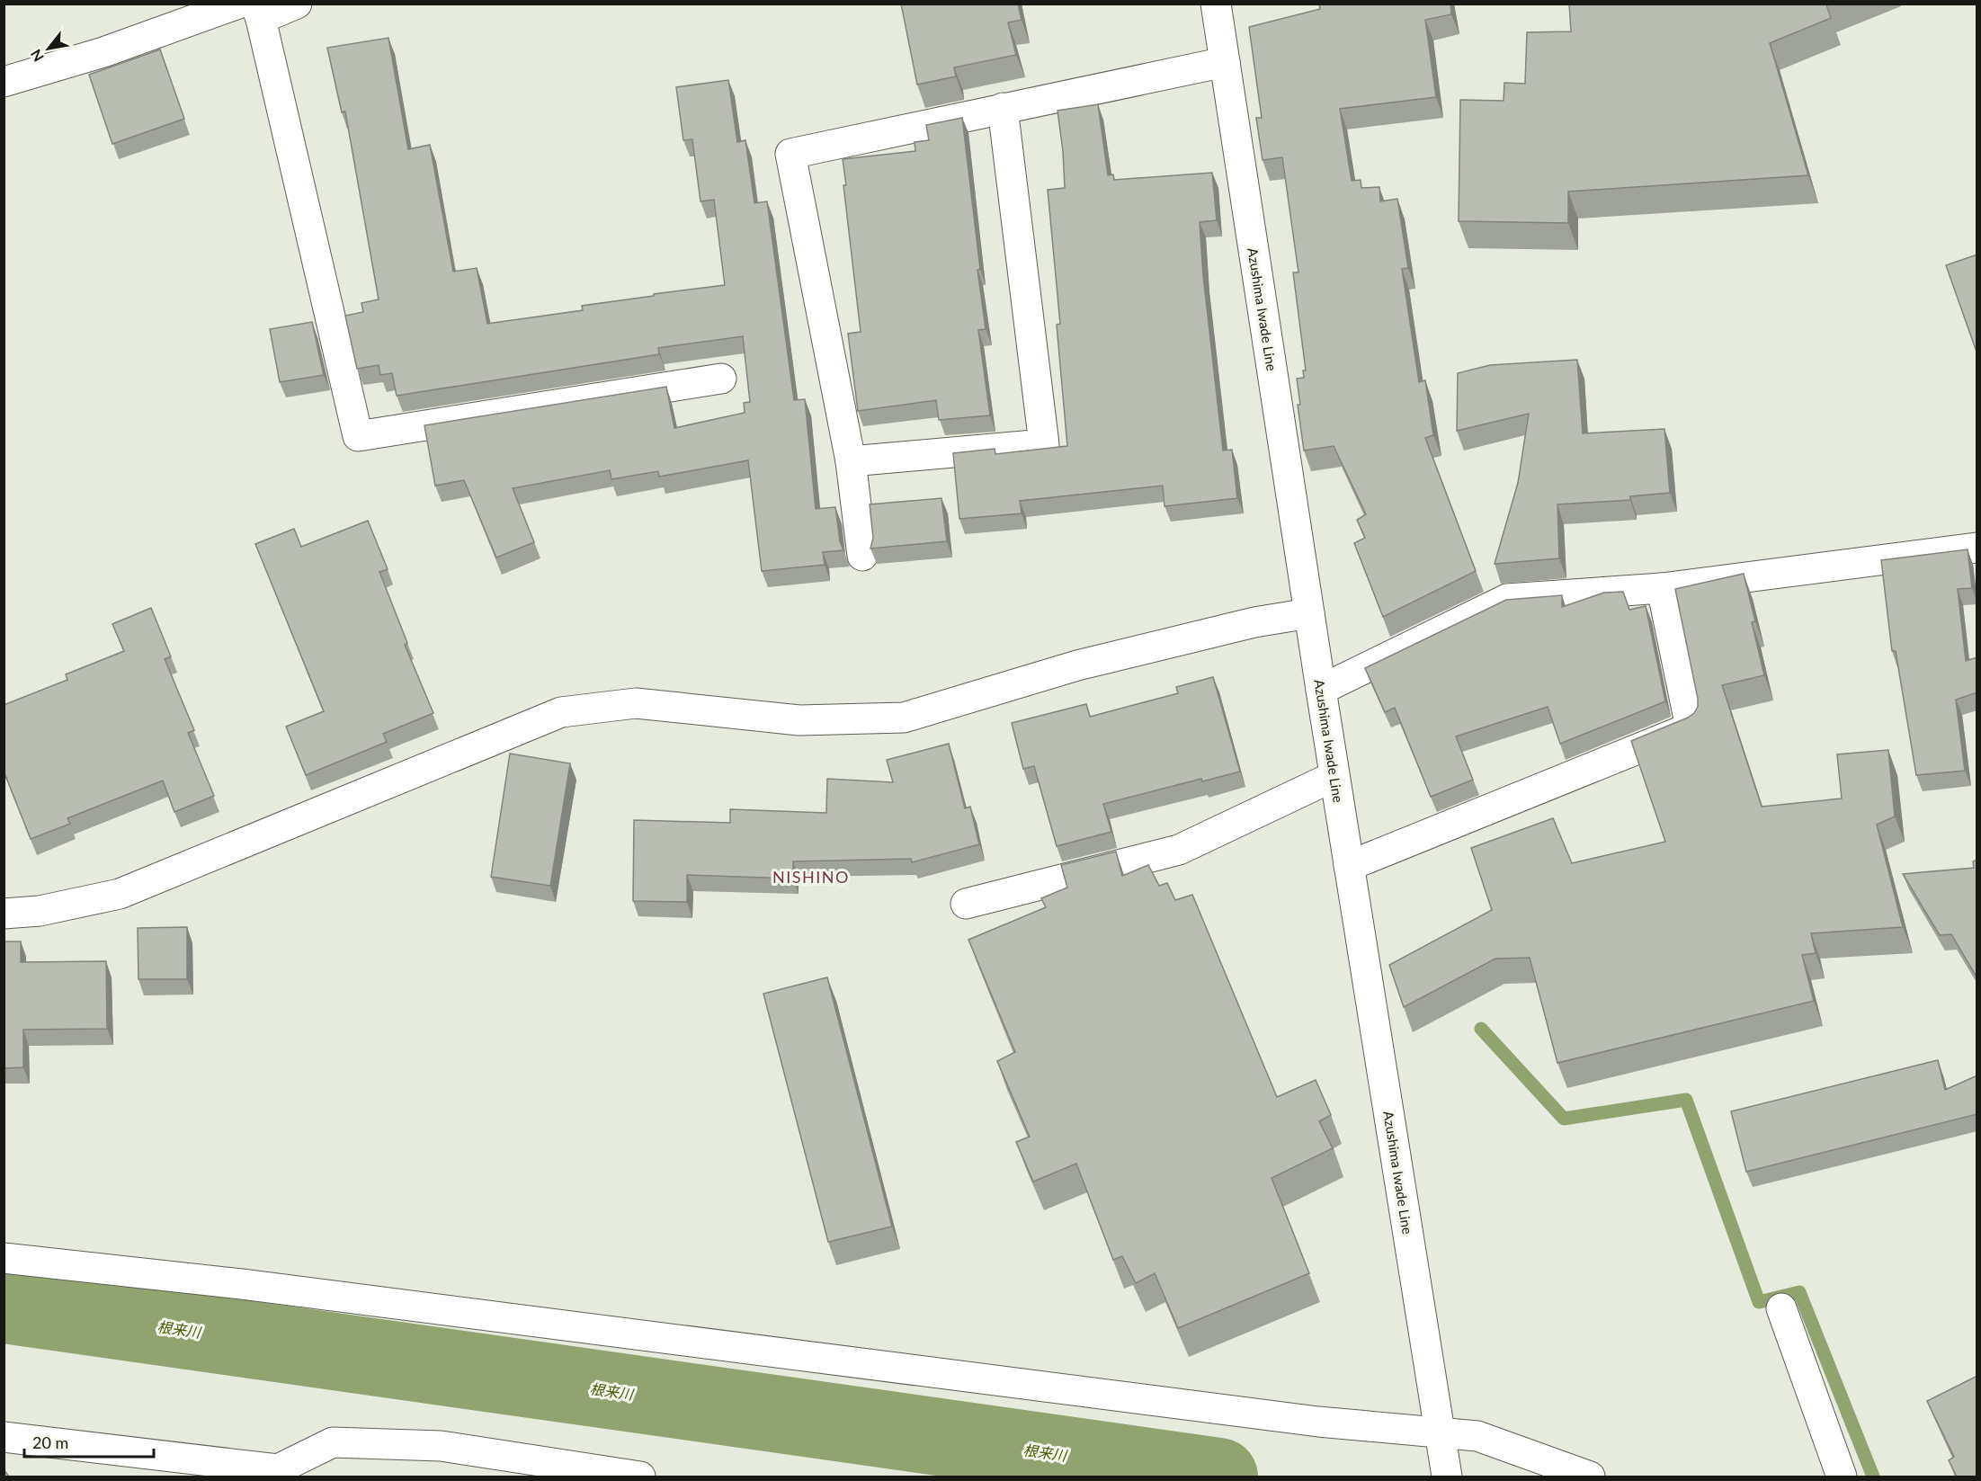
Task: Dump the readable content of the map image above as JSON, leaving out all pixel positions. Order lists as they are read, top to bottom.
{
  "streets": {
    "street": ["Azushima Iwade Line"]
  },
  "districts": ["NISHINO"],
  "water": ["根来川"],
  "scale_bar": "20 m",
  "north": "bottom left"
}
